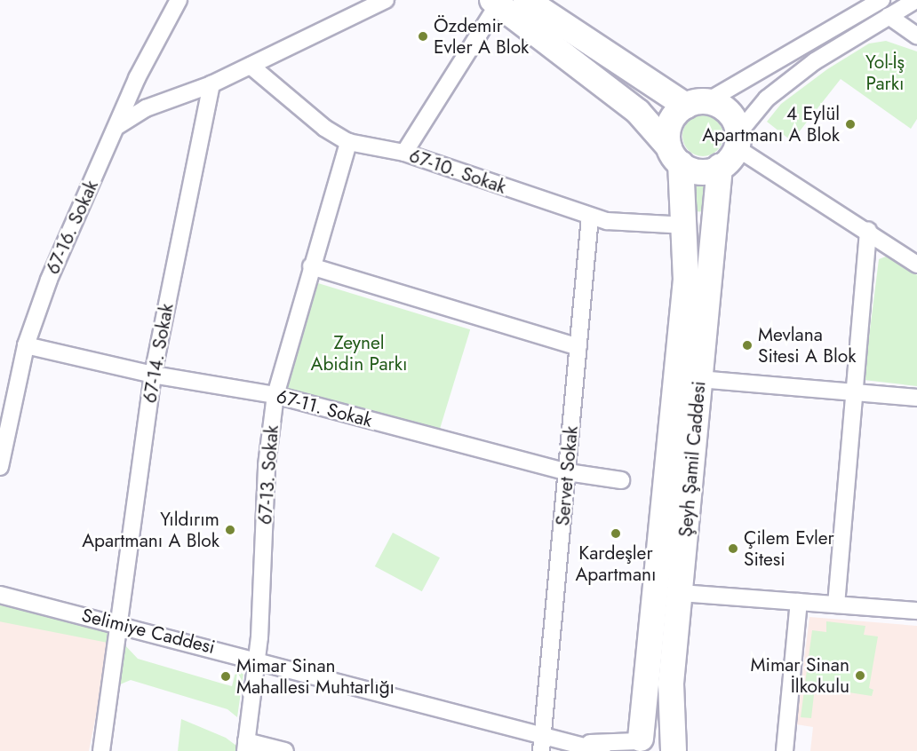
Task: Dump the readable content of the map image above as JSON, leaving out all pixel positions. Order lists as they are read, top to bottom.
{
  "streets": {
    "main road": ["Şeyh Şamil Caddesi"],
    "street": [
      "67-10. Sokak",
      "67-16. Sokak",
      "67-14. Sokak",
      "67-11. Sokak",
      "67-13. Sokak",
      "Servet Sokak",
      "Selimiye Caddesi"
    ]
  },
  "crossings": [
    ["67-10. Sokak", "Şeyh Şamil Caddesi"],
    ["67-10. Sokak", "67-13. Sokak"],
    ["67-10. Sokak", "Servet Sokak"],
    ["67-16. Sokak", "67-11. Sokak"],
    ["67-14. Sokak", "67-11. Sokak"],
    ["67-14. Sokak", "Selimiye Caddesi"],
    ["67-11. Sokak", "67-13. Sokak"],
    ["67-11. Sokak", "Servet Sokak"],
    ["Şeyh Şamil Caddesi", "Selimiye Caddesi"],
    ["67-13. Sokak", "Selimiye Caddesi"],
    ["Servet Sokak", "Selimiye Caddesi"]
  ],
  "parks": ["Yol-İş Parkı", "Zeynel Abidin Parkı"],
  "places": [
    "Özdemir Evler A Blok",
    "4 Eylül Apartmanı A Blok",
    "Mevlana Sitesi A Blok",
    "Yıldırım Apartmanı A Blok",
    "Kardeşler Apartmanı",
    "Çilem Evler Sitesi",
    "Mimar Sinan İlkokulu",
    "Mimar Sinan Mahallesi Muhtarlığı"
  ]
}
